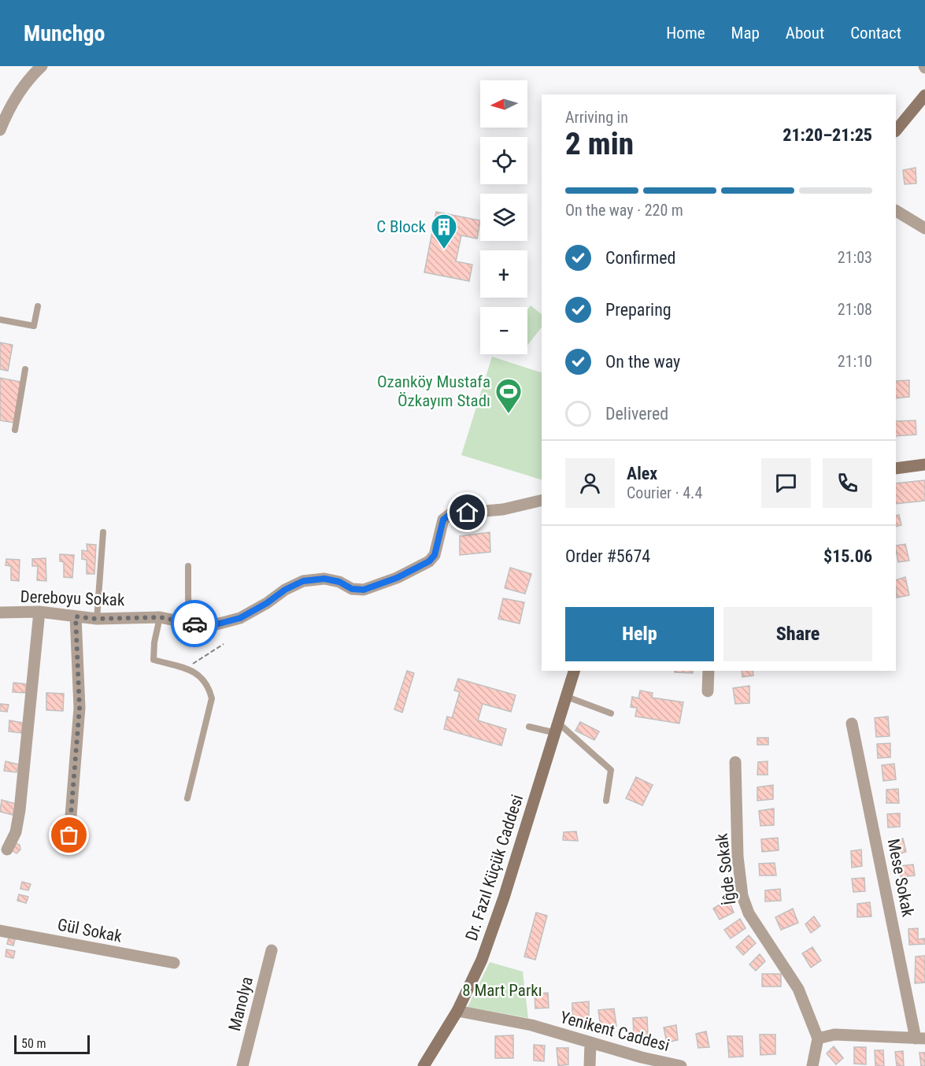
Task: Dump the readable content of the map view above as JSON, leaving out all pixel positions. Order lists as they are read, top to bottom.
{
  "streets": {
    "street": [
      "Dereboyu Sokak",
      "Dr. Fazıl Küçük Caddesi",
      "İĝde Sokak",
      "Mese Sokak",
      "Gül Sokak",
      "Manolya",
      "Yenikent Caddesi"
    ]
  },
  "crossings": [
    ["Dr. Fazıl Küçük Caddesi", "Yenikent Caddesi"]
  ],
  "parks": ["8 Mart Parkı"],
  "places": {
    "building": ["C Block"],
    "sports": ["Ozanköy Mustafa Özkayım Stadı"]
  },
  "scale_bar": "50 m",
  "north": "left",
  "page": {
    "header": "Munchgo",
    "nav": [
      "Home",
      "Map",
      "About",
      "Contact"
    ],
    "map_buttons": ["+", "−"],
    "heading": ["2 min", "Arriving in", "21:20–21:25"],
    "panel": [
      "Alex",
      "Courier · 4.4",
      "Order #5674",
      "$15.06"
    ],
    "bar": "On the way · 220 m",
    "list": [
      ["Confirmed", "21:03"],
      ["Preparing", "21:08"],
      ["On the way", "21:10"],
      "Delivered"
    ],
    "buttons": ["Help", "Share"],
    "scale": "50 m"
  }
}
